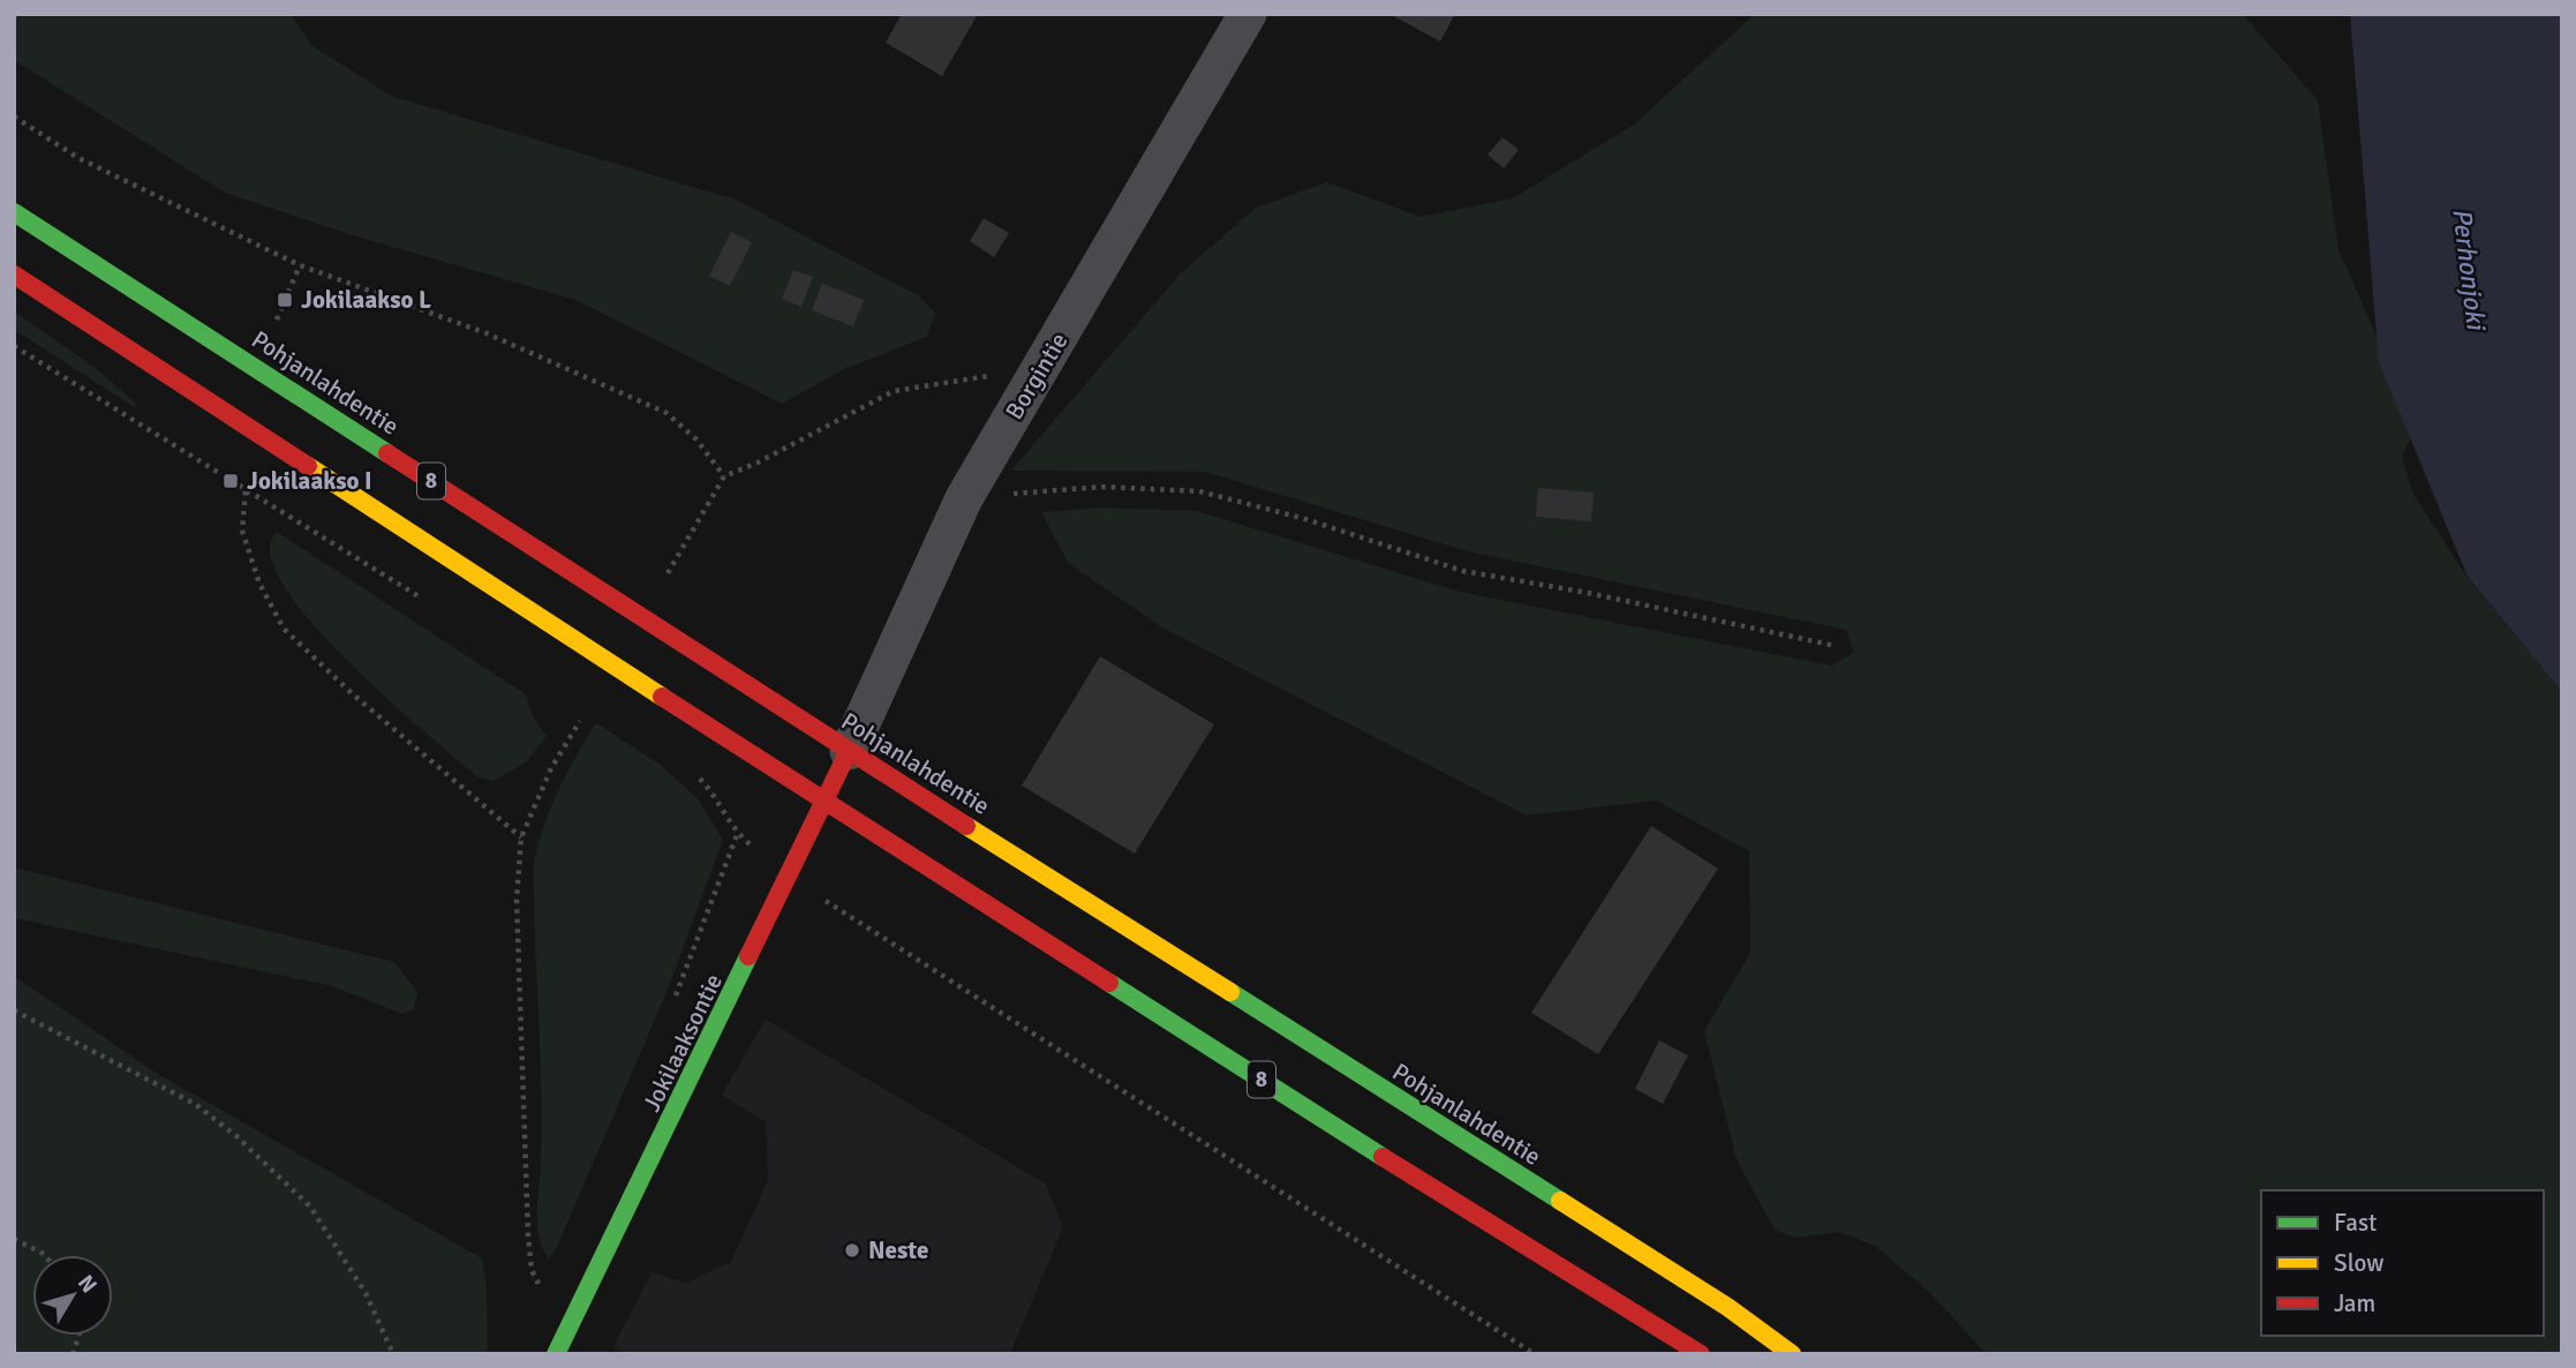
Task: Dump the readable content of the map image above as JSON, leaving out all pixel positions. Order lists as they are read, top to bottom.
{
  "streets": {
    "main road": ["Pohjanlahdentie", "8", "Jokilaaksontie"],
    "street": ["Borgintie"]
  },
  "crossings": [
    ["Borgintie", "Pohjanlahdentie"],
    ["Borgintie", "Jokilaaksontie"],
    ["Pohjanlahdentie", "Jokilaaksontie"],
    ["8", "Jokilaaksontie"]
  ],
  "water": ["Perhonjoki"],
  "places": {
    "transit": ["Jokilaakso L", "Jokilaakso I"],
    "other": ["Neste"]
  },
  "legend": ["Fast", "Slow", "Jam"],
  "north": "top right"
}
